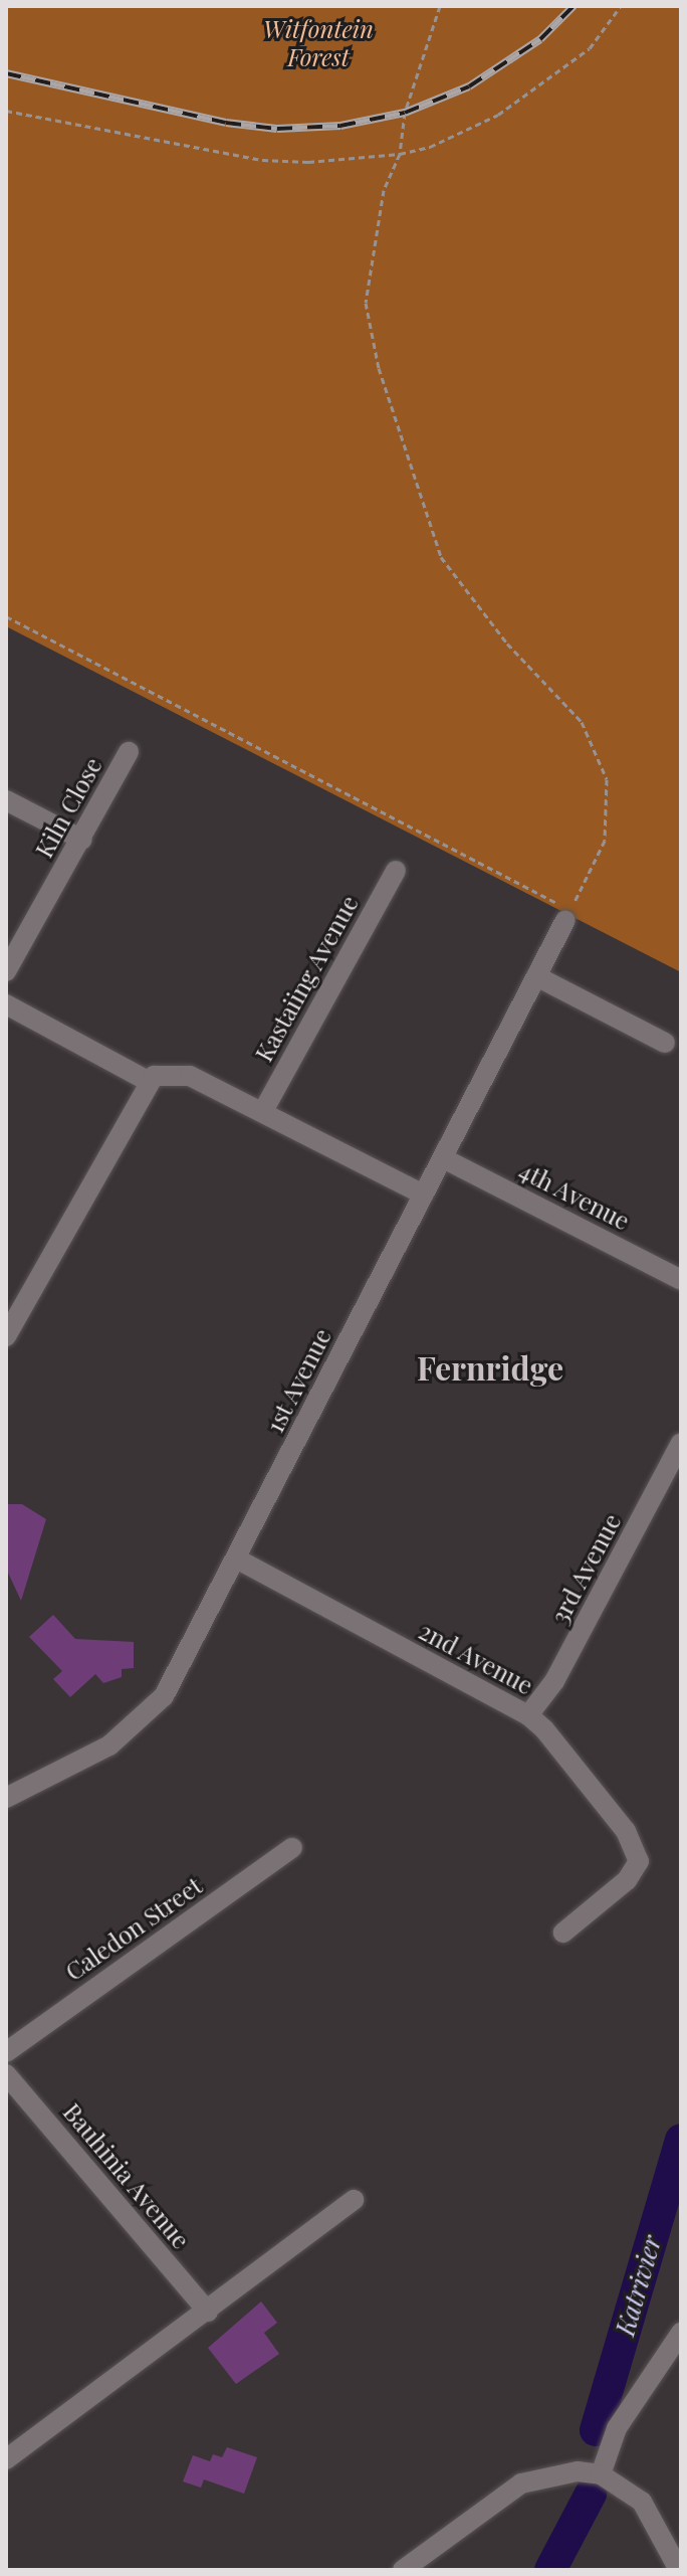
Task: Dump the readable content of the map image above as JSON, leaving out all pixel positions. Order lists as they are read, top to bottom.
{
  "streets": {
    "street": [
      "Kiln Close",
      "Kastaiing Avenue",
      "4th Avenue",
      "1st Avenue",
      "3rd Avenue",
      "2nd Avenue",
      "Caledon Street",
      "Bauhinia Avenue"
    ]
  },
  "crossings": [
    ["4th Avenue", "1st Avenue"],
    ["1st Avenue", "2nd Avenue"],
    ["3rd Avenue", "2nd Avenue"]
  ],
  "districts": ["Fernridge"],
  "water": ["Katrivier"],
  "parks": ["Witfontein Forest"]
}
